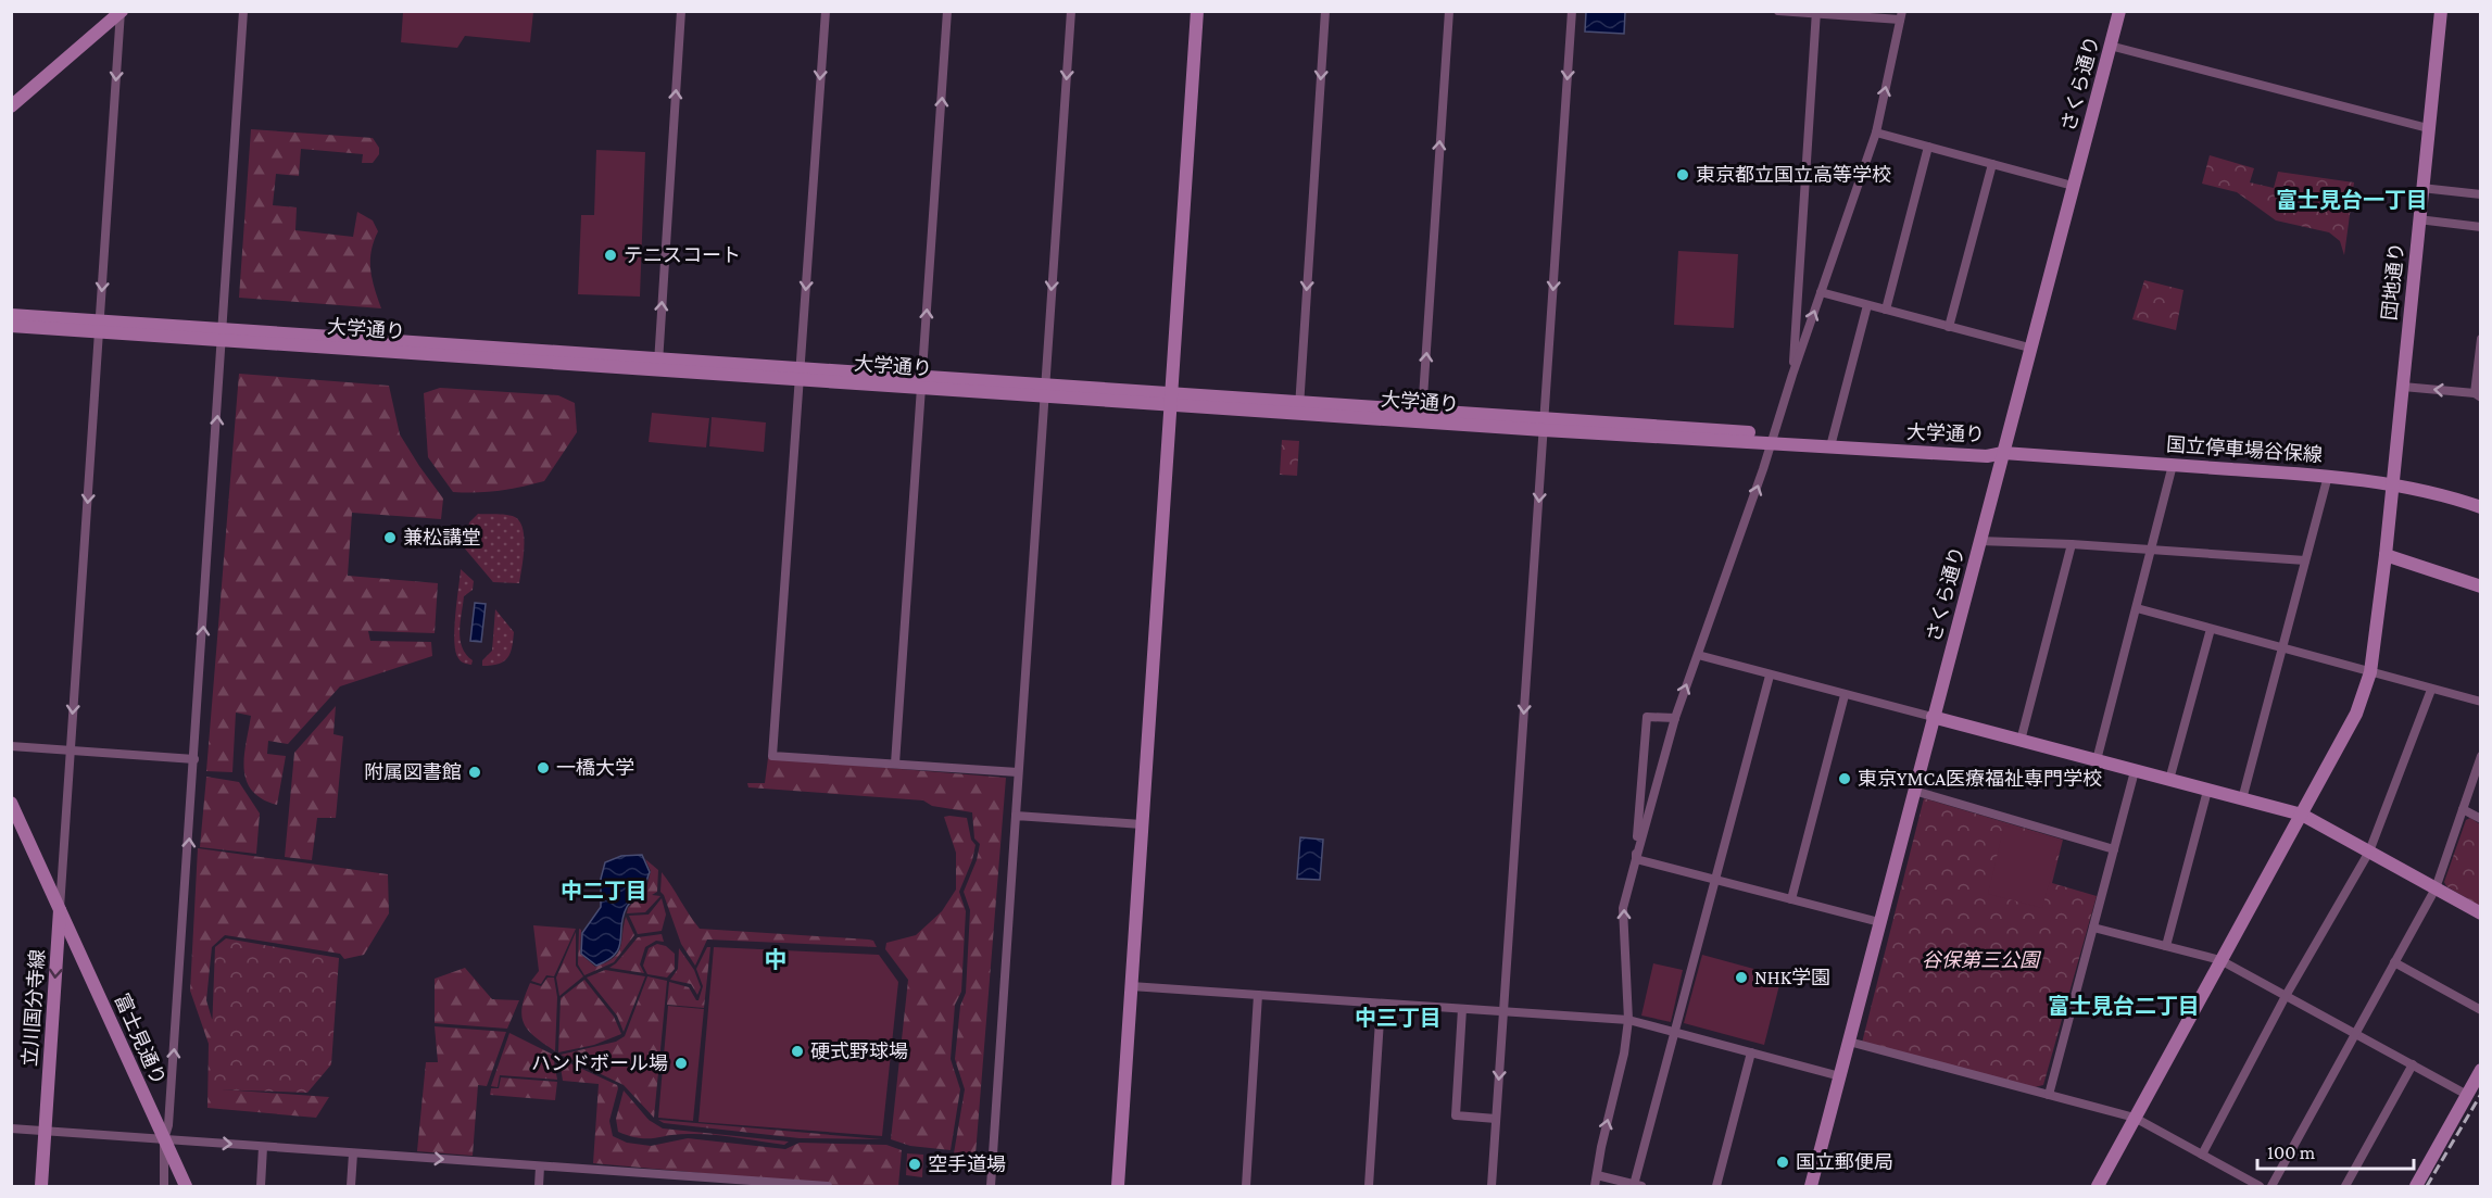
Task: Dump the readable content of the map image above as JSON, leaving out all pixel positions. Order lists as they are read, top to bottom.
{
  "streets": {
    "street": [
      "さくら通り",
      "団地通り",
      "大学通り",
      "国立停車場谷保線",
      "立川国分寺線",
      "富士見通り"
    ]
  },
  "crossings": [
    ["さくら通り", "大学通り"],
    ["さくら通り", "国立停車場谷保線"],
    ["団地通り", "国立停車場谷保線"],
    ["大学通り", "国立停車場谷保線"],
    ["立川国分寺線", "富士見通り"]
  ],
  "one_way": ["立川国分寺線"],
  "districts": [
    "富士見台一丁目",
    "中二丁目",
    "中",
    "富士見台二丁目",
    "中三丁目"
  ],
  "parks": ["谷保第三公園"],
  "places": [
    "東京都立国立高等学校",
    "テニスコート",
    "兼松講堂",
    "一橋大学",
    "附属図書館",
    "東京YMCA医療福祉専門学校",
    "NHK学園",
    "硬式野球場",
    "ハンドボール場",
    "国立郵便局",
    "空手道場"
  ],
  "scale_bar": "100 m"
}
